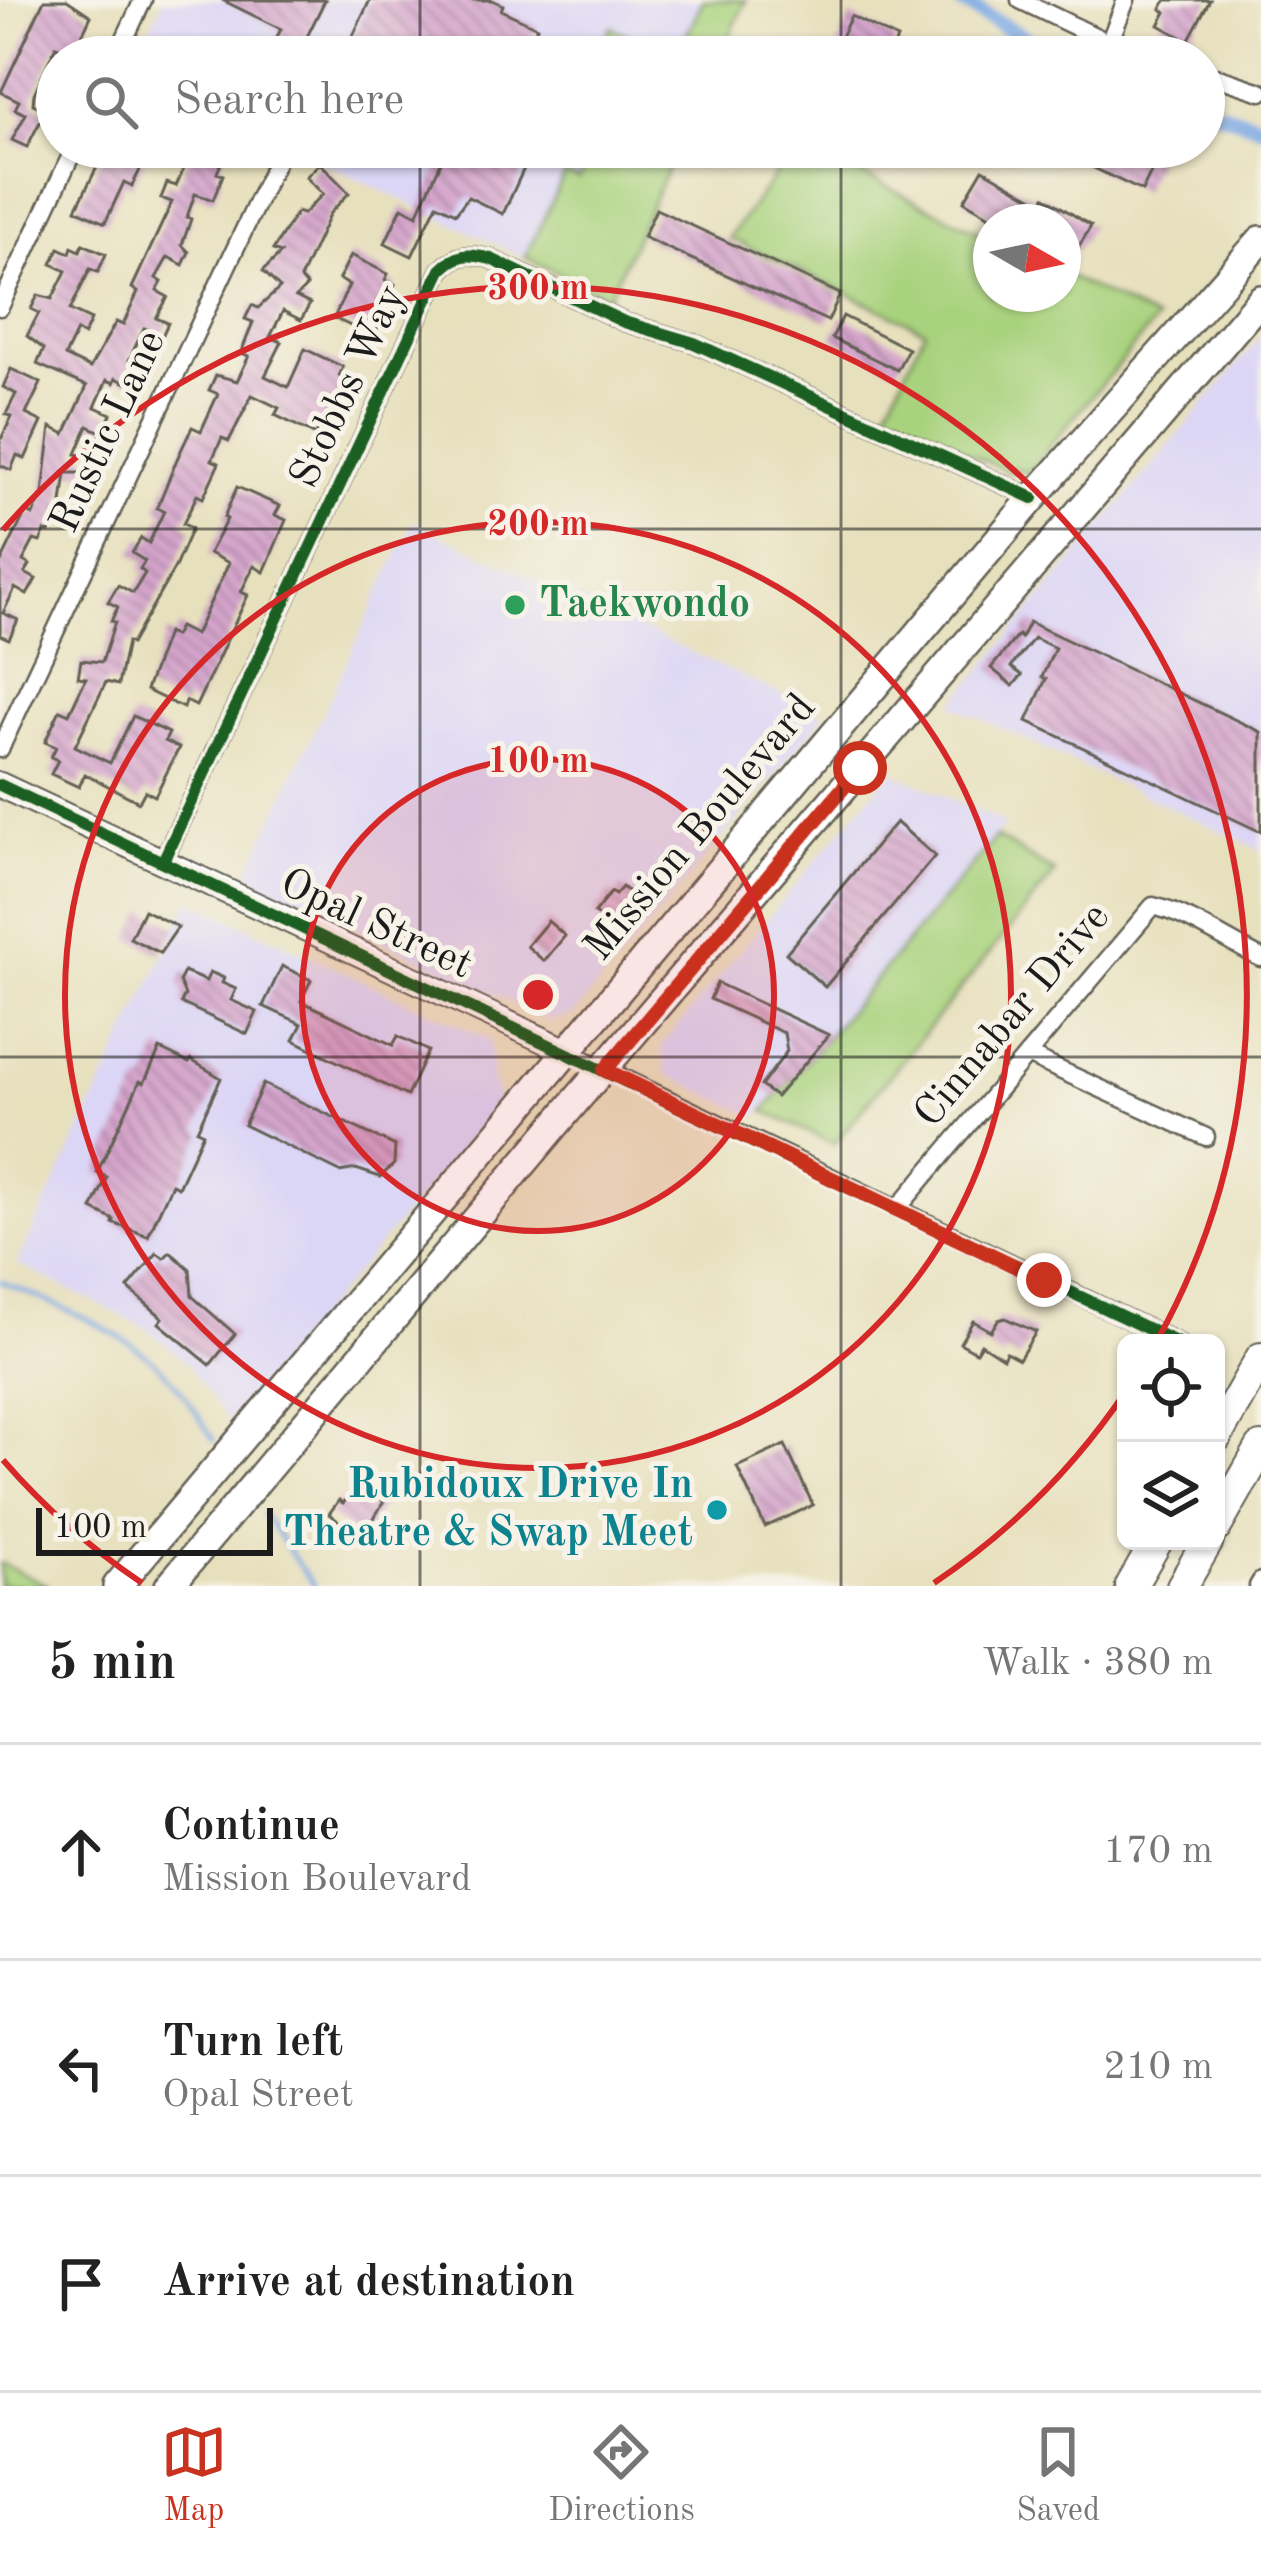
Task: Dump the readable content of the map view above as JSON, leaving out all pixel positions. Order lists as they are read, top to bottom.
{
  "streets": {
    "main road": ["Mission Boulevard"],
    "street": [
      "Stobbs Way",
      "Rustic Lane",
      "Opal Street",
      "Cinnabar Drive"
    ]
  },
  "crossings": [
    ["Stobbs Way", "Mission Boulevard"],
    ["Stobbs Way", "Opal Street"],
    ["Mission Boulevard", "Opal Street"],
    ["Opal Street", "Cinnabar Drive"]
  ],
  "places": ["Taekwondo", "Rubidoux Drive In Theatre & Swap Meet"],
  "scale_bar": "100 m",
  "north": "right",
  "page": {
    "search": "Search here",
    "scale": "100 m",
    "heading": ["5 min", "Walk · 380 m"],
    "list": [
      ["Continue", "Mission Boulevard", "170 m"],
      ["Turn left", "Opal Street", "210 m"],
      "Arrive at destination"
    ],
    "nav": ["Map", "Directions", "Saved"]
  },
  "rings": ["300 m", "200 m", "100 m"]
}
